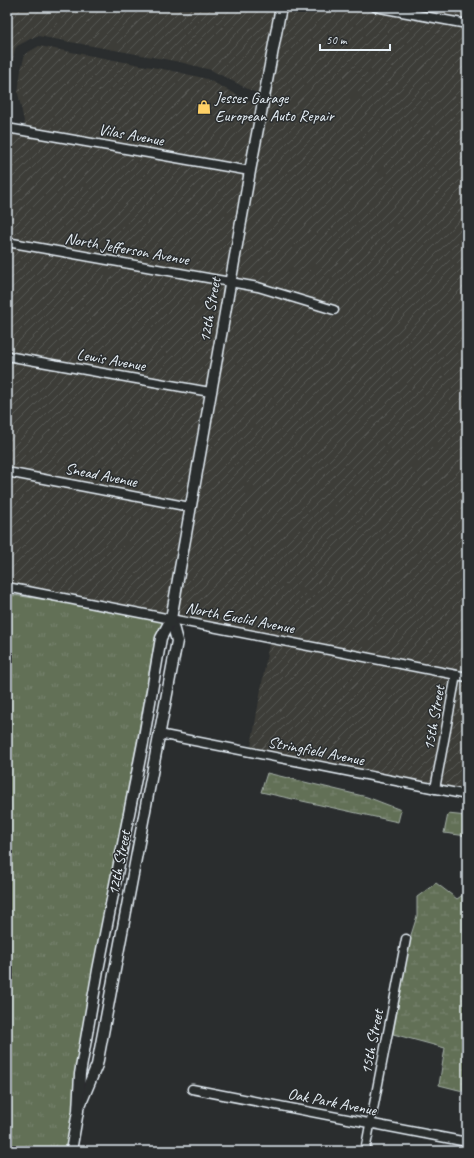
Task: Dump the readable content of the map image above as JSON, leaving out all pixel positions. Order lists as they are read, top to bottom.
{
  "streets": {
    "street": [
      "Vilas Avenue",
      "North Jefferson Avenue",
      "12th Street",
      "Lewis Avenue",
      "Snead Avenue",
      "North Euclid Avenue",
      "15th Street",
      "Stringfield Avenue",
      "Oak Park Avenue"
    ]
  },
  "crossings": [
    ["Vilas Avenue", "12th Street"],
    ["North Jefferson Avenue", "12th Street"],
    ["12th Street", "Lewis Avenue"],
    ["12th Street", "Snead Avenue"],
    ["12th Street", "North Euclid Avenue"],
    ["12th Street", "Stringfield Avenue"],
    ["North Euclid Avenue", "15th Street"],
    ["15th Street", "Stringfield Avenue"],
    ["15th Street", "Oak Park Avenue"]
  ],
  "places": {
    "shop": ["Jesses Garage European Auto Repair"]
  },
  "scale_bar": "50 m"
}
